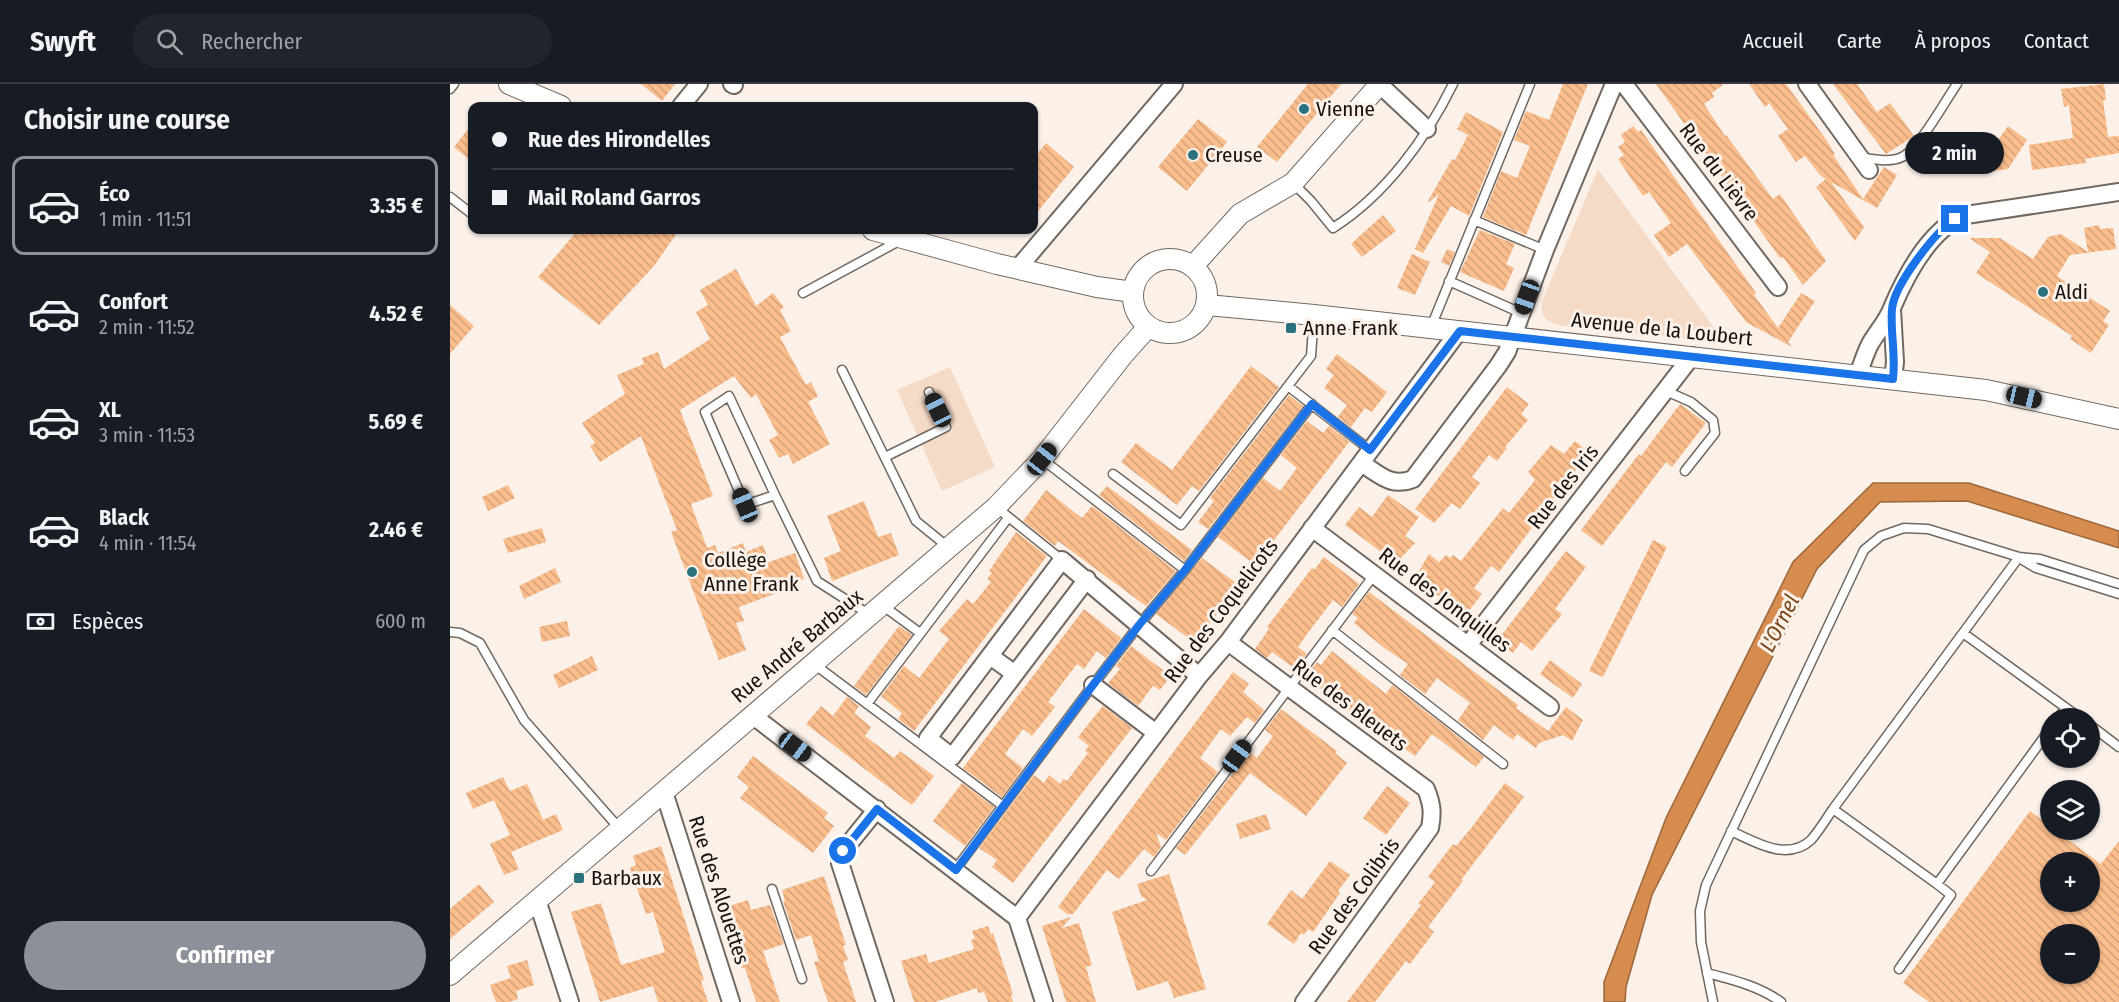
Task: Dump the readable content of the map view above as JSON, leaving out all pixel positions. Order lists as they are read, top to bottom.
{
  "streets": {
    "street": [
      "Rue du Lièvre",
      "Avenue de la Loubert",
      "Rue des Iris",
      "Rue des Jonquilles",
      "Rue des Coquelicots",
      "Rue André Barbaux",
      "Rue des Bleuets",
      "Rue des Alouettes",
      "Rue des Colibris"
    ]
  },
  "crossings": [
    ["Avenue de la Loubert", "Rue des Iris"],
    ["Avenue de la Loubert", "Rue des Coquelicots"],
    ["Avenue de la Loubert", "Rue André Barbaux"],
    ["Rue des Iris", "Rue des Jonquilles"],
    ["Rue des Jonquilles", "Rue des Coquelicots"],
    ["Rue des Coquelicots", "Rue des Bleuets"],
    ["Rue André Barbaux", "Rue des Alouettes"],
    ["Rue des Bleuets", "Rue des Colibris"]
  ],
  "water": ["L'Ornel"],
  "places": {
    "other": [
      "Vienne",
      "Creuse",
      "Aldi",
      "Collège Anne Frank"
    ],
    "transit": ["Anne Frank", "Barbaux"]
  },
  "page": {
    "header": "Swyft",
    "search": "Rechercher",
    "nav": [
      "Accueil",
      "Carte",
      "À propos",
      "Contact"
    ],
    "heading": "Choisir une course",
    "banner": ["Rue des Hirondelles", "Mail Roland Garros"],
    "bubble": "2 min",
    "list": [
      {
        "name": "Éco",
        "note": "1 min · 11:51",
        "value": "3.35 €"
      },
      {
        "name": "Confort",
        "note": "2 min · 11:52",
        "value": "4.52 €"
      },
      {
        "name": "XL",
        "note": "3 min · 11:53",
        "value": "5.69 €"
      },
      {
        "name": "Black",
        "note": "4 min · 11:54",
        "value": "2.46 €"
      }
    ],
    "pay": ["Espèces", "600 m"],
    "map_buttons": ["+", "−"],
    "buttons": "Confirmer"
  }
}
